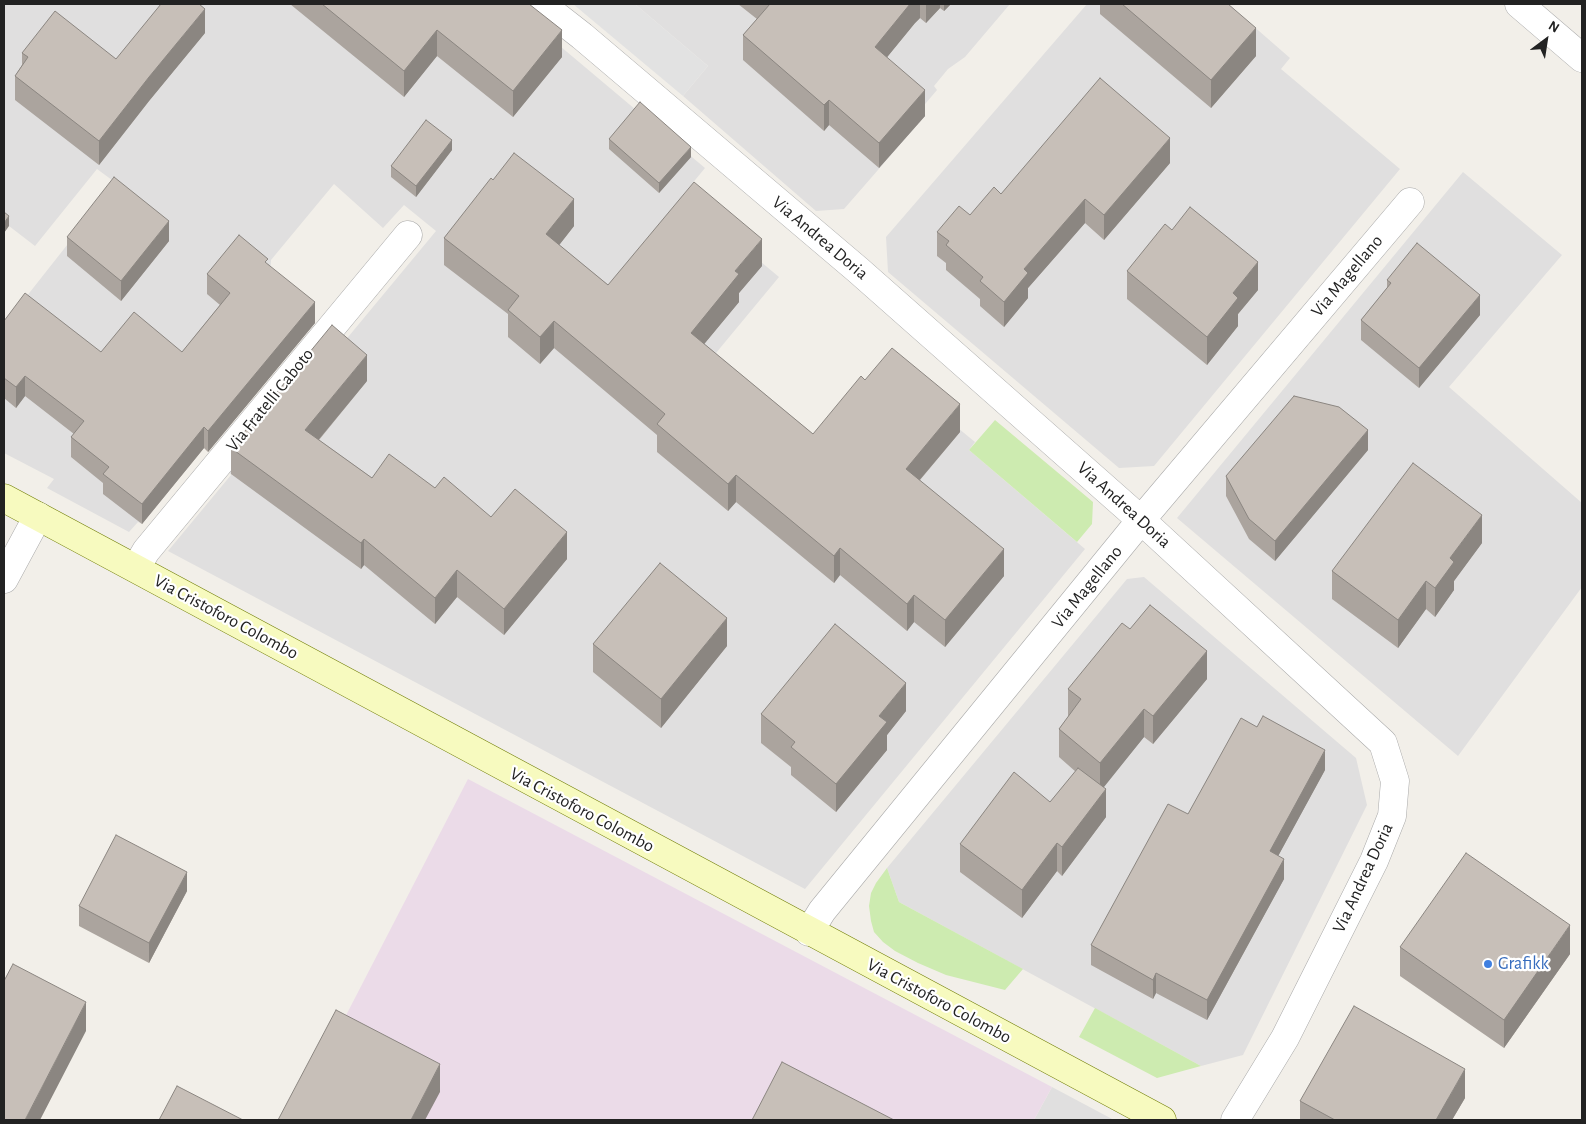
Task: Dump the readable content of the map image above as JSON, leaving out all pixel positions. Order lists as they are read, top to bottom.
{
  "streets": {
    "street": [
      "Via Andrea Doria",
      "Via Magellano",
      "Via Fratelli Caboto",
      "Via Cristoforo Colombo"
    ]
  },
  "crossings": [
    ["Via Andrea Doria", "Via Magellano"],
    ["Via Magellano", "Via Cristoforo Colombo"],
    ["Via Fratelli Caboto", "Via Cristoforo Colombo"]
  ],
  "places": ["Grafikk"],
  "north": "top right"
}
